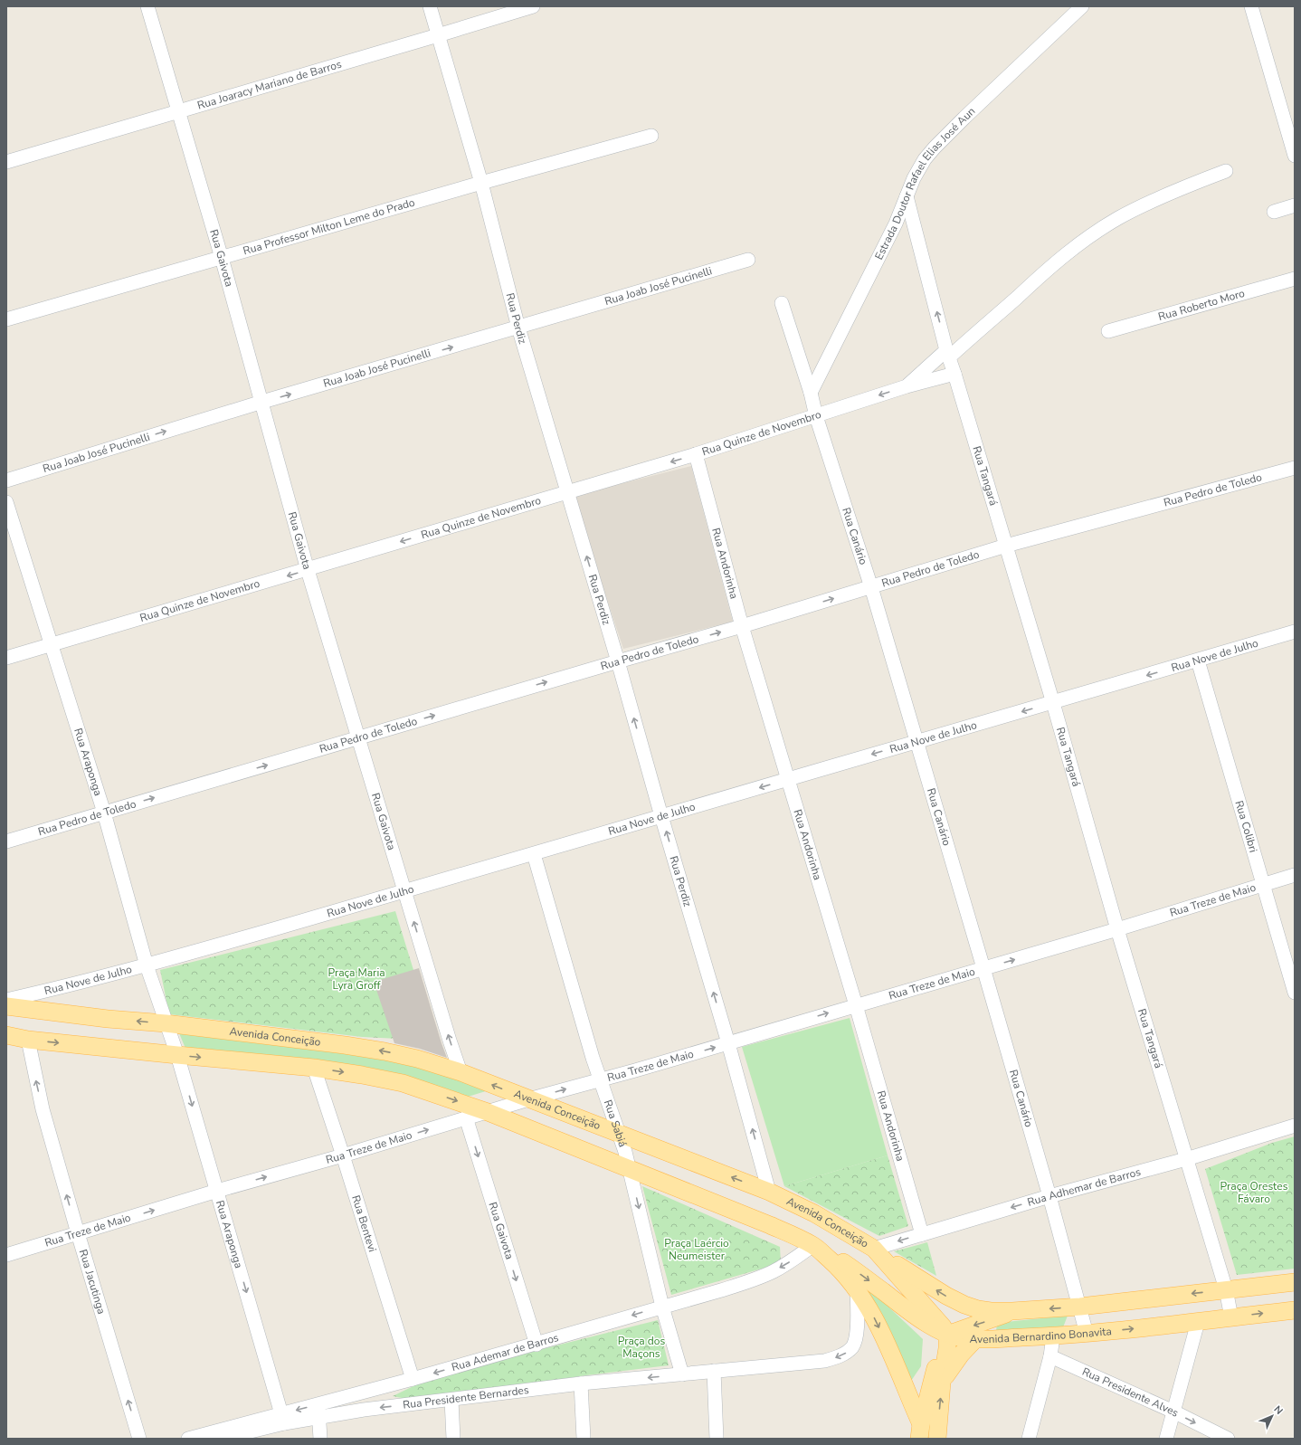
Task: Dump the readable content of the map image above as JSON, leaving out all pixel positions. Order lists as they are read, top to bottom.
{
  "streets": {
    "main road": ["Avenida Conceição", "Avenida Bernardino Bonavita"],
    "street": [
      "Rua Joaracy Mariano de Barros",
      "Estrada Doutor Rafael Elias José Aun",
      "Rua Professor Milton Leme do Prado",
      "Rua Gaivota",
      "Rua Joab José Pucinelli",
      "Rua Roberto Moro",
      "Rua Perdiz",
      "Rua Quinze de Novembro",
      "Rua Tangará",
      "Rua Pedro de Toledo",
      "Rua Canário",
      "Rua Andorinha",
      "Rua Nove de Julho",
      "Rua Araponga",
      "Rua Colibri",
      "Rua Treze de Maio",
      "Rua Sabiá",
      "Rua Adhemar de Barros",
      "Rua Bentevi",
      "Rua Jacutinga",
      "Rua Ademar de Barros",
      "Rua Presidente Alves",
      "Rua Presidente Bernardes"
    ]
  },
  "crossings": [
    ["Rua Joaracy Mariano de Barros", "Rua Gaivota"],
    ["Rua Joaracy Mariano de Barros", "Rua Perdiz"],
    ["Estrada Doutor Rafael Elias José Aun", "Rua Tangará"],
    ["Estrada Doutor Rafael Elias José Aun", "Rua Canário"],
    ["Rua Professor Milton Leme do Prado", "Rua Gaivota"],
    ["Rua Professor Milton Leme do Prado", "Rua Perdiz"],
    ["Rua Gaivota", "Rua Joab José Pucinelli"],
    ["Rua Gaivota", "Rua Quinze de Novembro"],
    ["Rua Gaivota", "Rua Pedro de Toledo"],
    ["Rua Gaivota", "Rua Nove de Julho"],
    ["Rua Gaivota", "Rua Treze de Maio"],
    ["Rua Gaivota", "Avenida Conceição"],
    ["Rua Gaivota", "Rua Ademar de Barros"],
    ["Rua Joab José Pucinelli", "Rua Perdiz"],
    ["Rua Perdiz", "Rua Quinze de Novembro"],
    ["Rua Perdiz", "Rua Pedro de Toledo"],
    ["Rua Perdiz", "Rua Nove de Julho"],
    ["Rua Perdiz", "Rua Treze de Maio"],
    ["Rua Perdiz", "Avenida Conceição"],
    ["Rua Quinze de Novembro", "Rua Tangará"],
    ["Rua Quinze de Novembro", "Rua Canário"],
    ["Rua Quinze de Novembro", "Rua Andorinha"],
    ["Rua Quinze de Novembro", "Rua Araponga"],
    ["Rua Tangará", "Rua Pedro de Toledo"],
    ["Rua Tangará", "Rua Nove de Julho"],
    ["Rua Tangará", "Rua Treze de Maio"],
    ["Rua Tangará", "Rua Adhemar de Barros"],
    ["Rua Tangará", "Avenida Bernardino Bonavita"],
    ["Rua Pedro de Toledo", "Rua Canário"],
    ["Rua Pedro de Toledo", "Rua Andorinha"],
    ["Rua Pedro de Toledo", "Rua Araponga"],
    ["Rua Canário", "Rua Nove de Julho"],
    ["Rua Canário", "Rua Treze de Maio"],
    ["Rua Canário", "Rua Adhemar de Barros"],
    ["Rua Canário", "Avenida Bernardino Bonavita"],
    ["Rua Andorinha", "Rua Nove de Julho"],
    ["Rua Andorinha", "Rua Treze de Maio"],
    ["Rua Andorinha", "Rua Adhemar de Barros"],
    ["Rua Nove de Julho", "Rua Araponga"],
    ["Rua Nove de Julho", "Rua Colibri"],
    ["Rua Nove de Julho", "Rua Sabiá"],
    ["Rua Araponga", "Rua Treze de Maio"],
    ["Rua Araponga", "Avenida Conceição"],
    ["Rua Araponga", "Rua Presidente Bernardes"],
    ["Rua Colibri", "Rua Treze de Maio"],
    ["Rua Treze de Maio", "Avenida Conceição"],
    ["Rua Treze de Maio", "Rua Sabiá"],
    ["Rua Treze de Maio", "Rua Bentevi"],
    ["Rua Treze de Maio", "Rua Jacutinga"],
    ["Avenida Conceição", "Rua Sabiá"],
    ["Avenida Conceição", "Rua Adhemar de Barros"],
    ["Avenida Conceição", "Avenida Bernardino Bonavita"],
    ["Rua Sabiá", "Rua Ademar de Barros"],
    ["Rua Sabiá", "Rua Presidente Bernardes"],
    ["Rua Bentevi", "Rua Ademar de Barros"],
    ["Avenida Bernardino Bonavita", "Rua Ademar de Barros"],
    ["Rua Ademar de Barros", "Rua Presidente Bernardes"]
  ],
  "one_way": [
    "Rua Joab José Pucinelli",
    "Rua Perdiz",
    "Rua Quinze de Novembro",
    "Rua Pedro de Toledo",
    "Rua Nove de Julho",
    "Rua Araponga",
    "Rua Treze de Maio",
    "Rua Adhemar de Barros",
    "Rua Jacutinga",
    "Rua Ademar de Barros",
    "Rua Presidente Bernardes"
  ],
  "parks": [
    "Praça Maria Lyra Groff",
    "Praça Orestes Fávaro",
    "Praça Laércio Neumeister",
    "Praça dos Maçons"
  ],
  "north": "top right"
}
